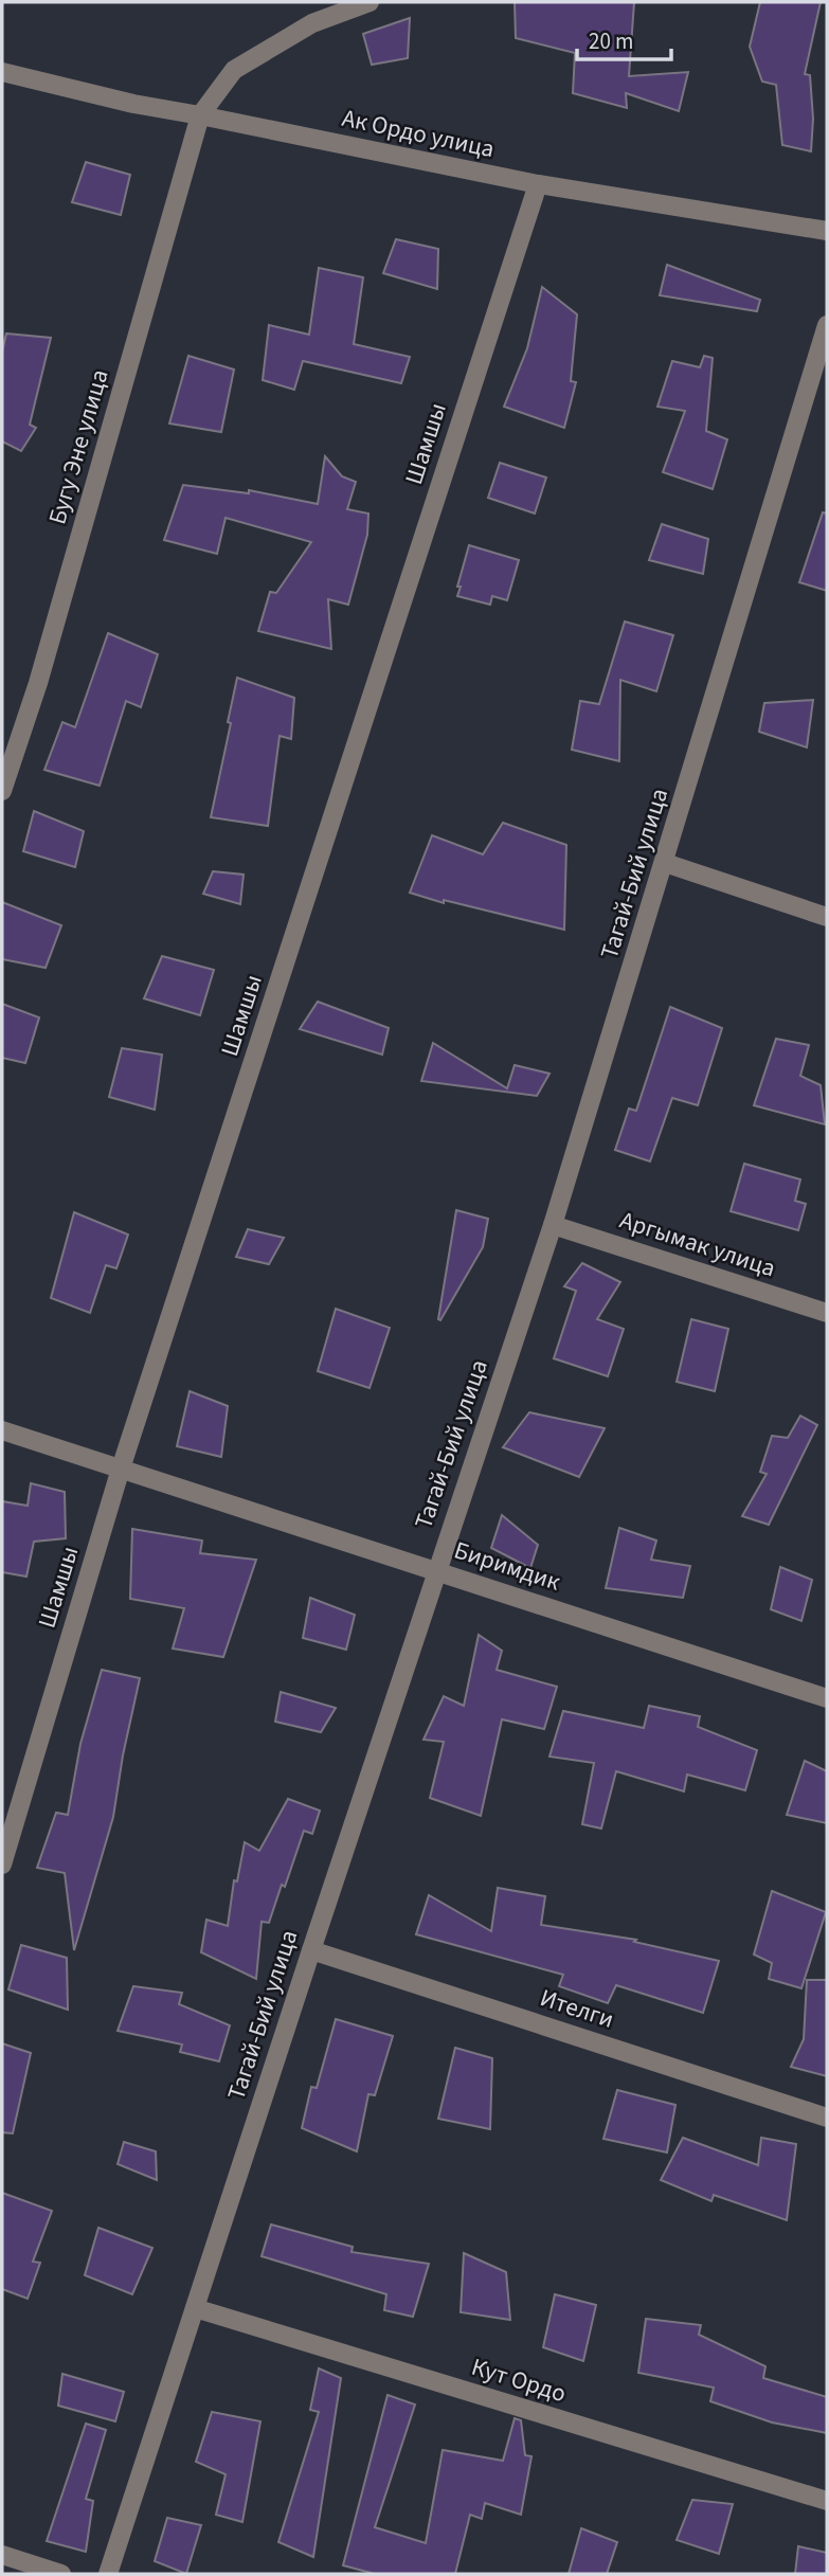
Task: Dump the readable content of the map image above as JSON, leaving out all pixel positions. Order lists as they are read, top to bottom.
{
  "streets": {
    "street": [
      "Ак Ордо улица",
      "Шамшы",
      "Бугу Эне улица",
      "Тагай-Бий улица",
      "Аргымак улица",
      "Биримдик",
      "Ителги",
      "Кут Ордо"
    ]
  },
  "crossings": [
    ["Ак Ордо улица", "Шамшы"],
    ["Ак Ордо улица", "Бугу Эне улица"],
    ["Шамшы", "Биримдик"],
    ["Тагай-Бий улица", "Аргымак улица"],
    ["Тагай-Бий улица", "Биримдик"],
    ["Тагай-Бий улица", "Ителги"],
    ["Тагай-Бий улица", "Кут Ордо"]
  ],
  "scale_bar": "20 m"
}
